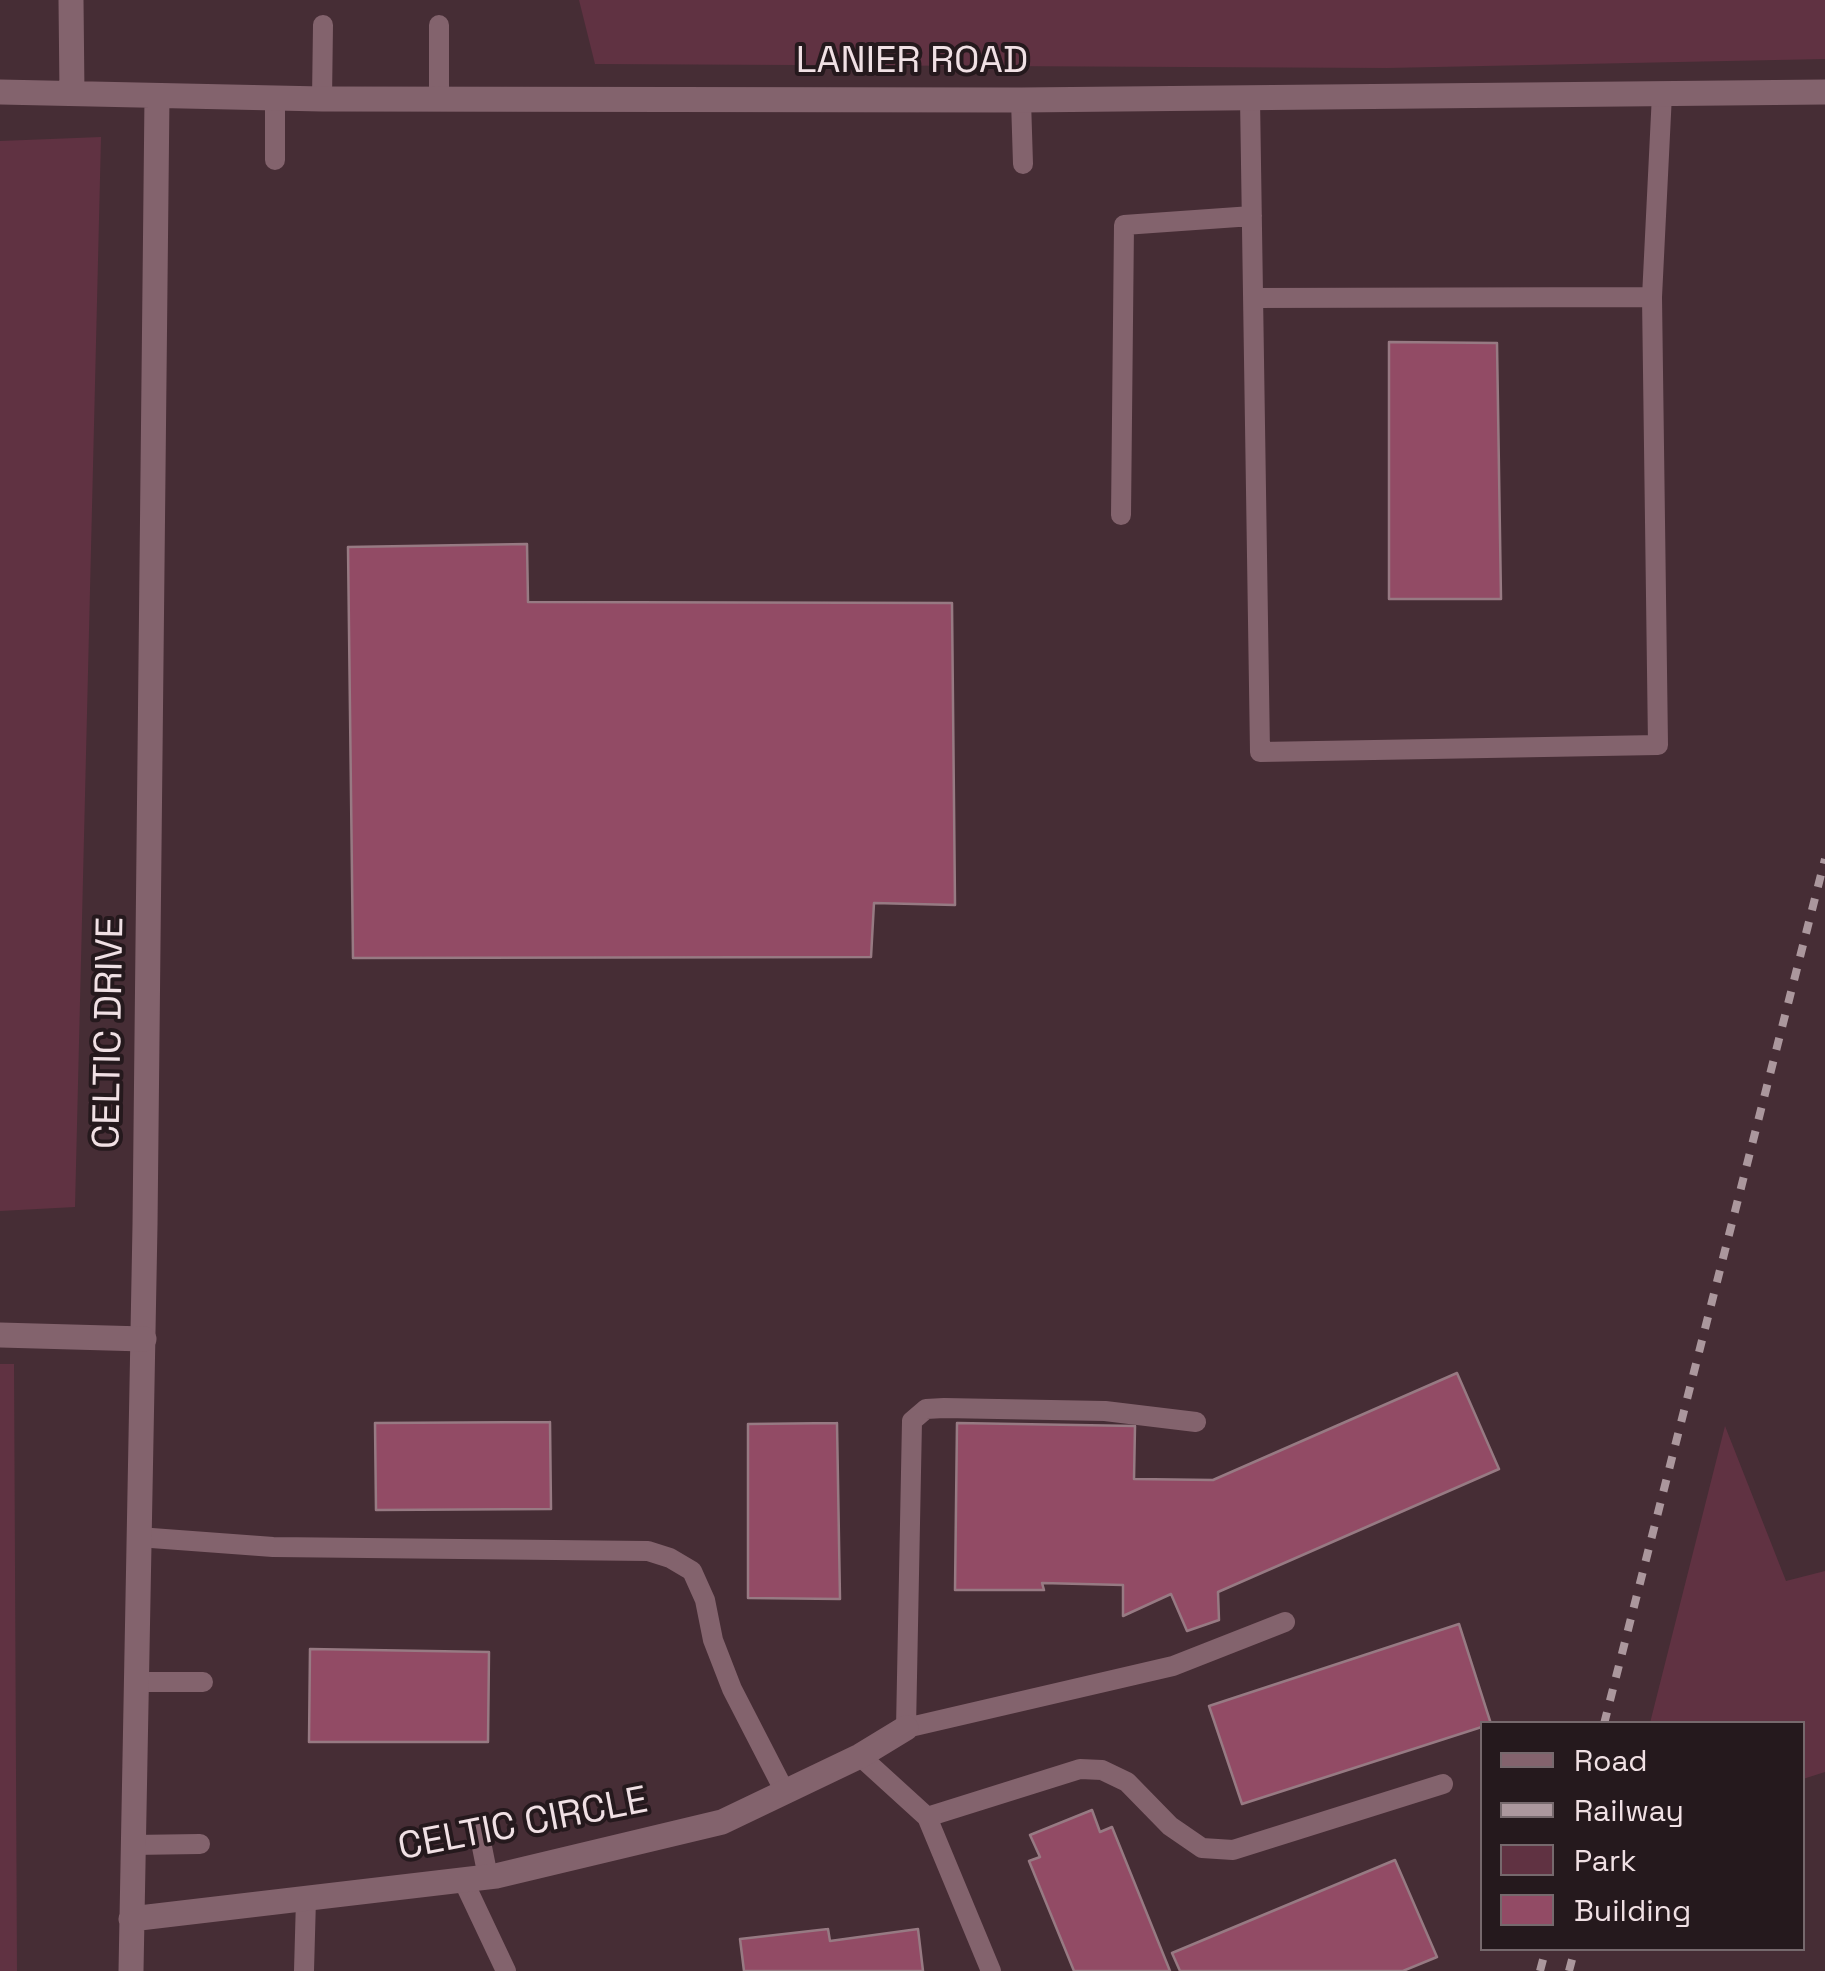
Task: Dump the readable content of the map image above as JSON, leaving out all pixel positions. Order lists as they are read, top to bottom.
{
  "streets": {
    "street": ["LANIER ROAD", "CELTIC DRIVE", "CELTIC CIRCLE"]
  },
  "crossings": [
    ["LANIER ROAD", "CELTIC DRIVE"],
    ["CELTIC DRIVE", "CELTIC CIRCLE"]
  ],
  "legend": [
    "Road",
    "Railway",
    "Park",
    "Building"
  ]
}
